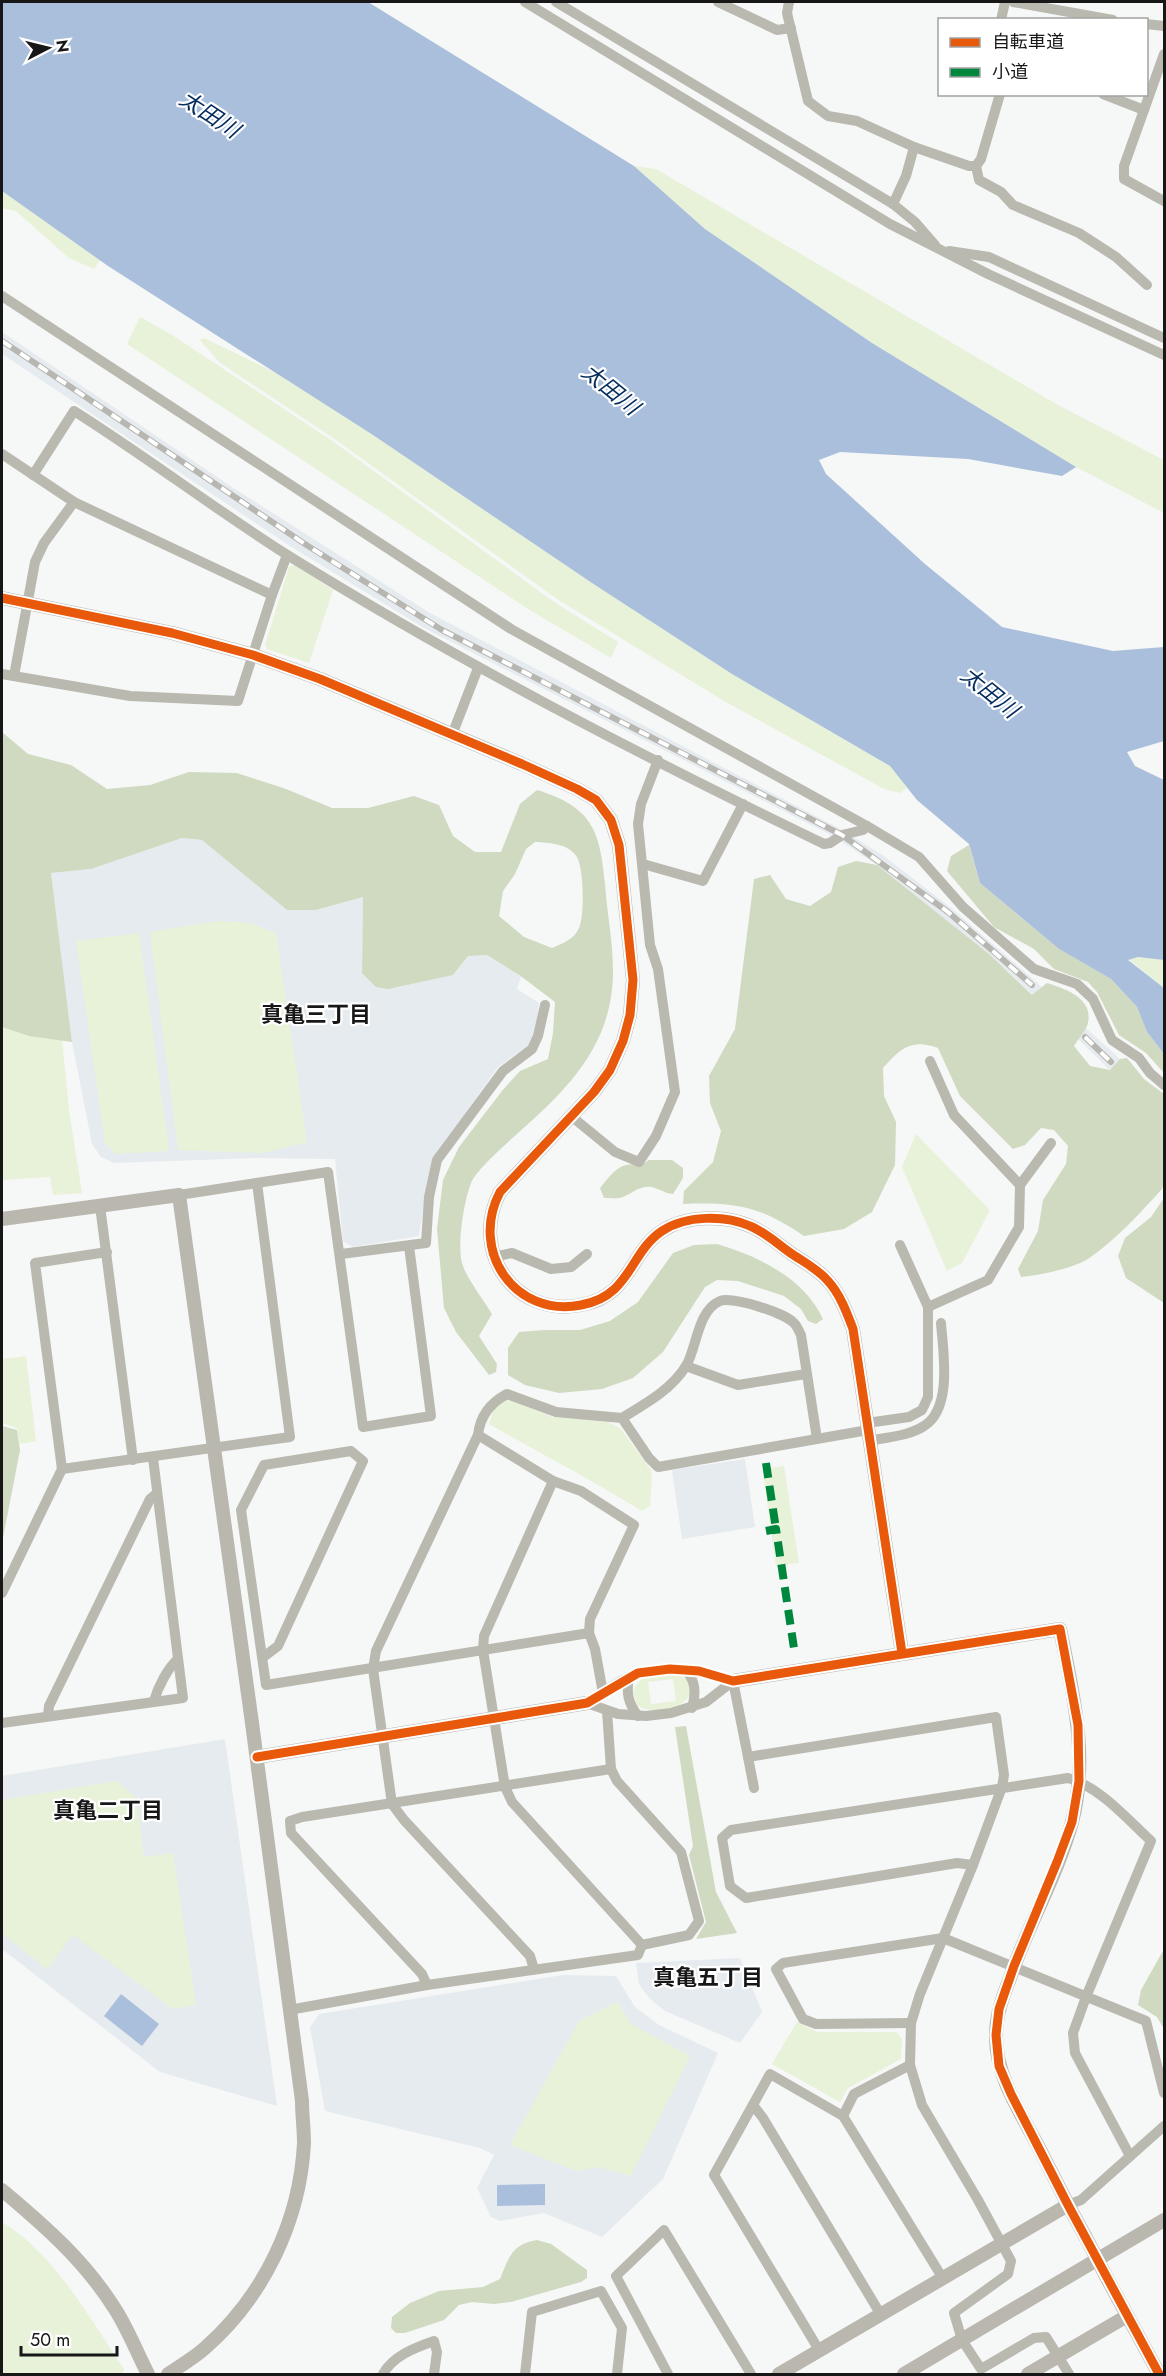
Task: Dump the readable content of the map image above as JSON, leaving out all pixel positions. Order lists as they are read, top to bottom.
{
  "districts": ["真亀三丁目", "真亀二丁目", "真亀五丁目"],
  "water": ["太田川"],
  "legend": ["自転車道", "小道"],
  "scale_bar": "50 m",
  "north": "right"
}
